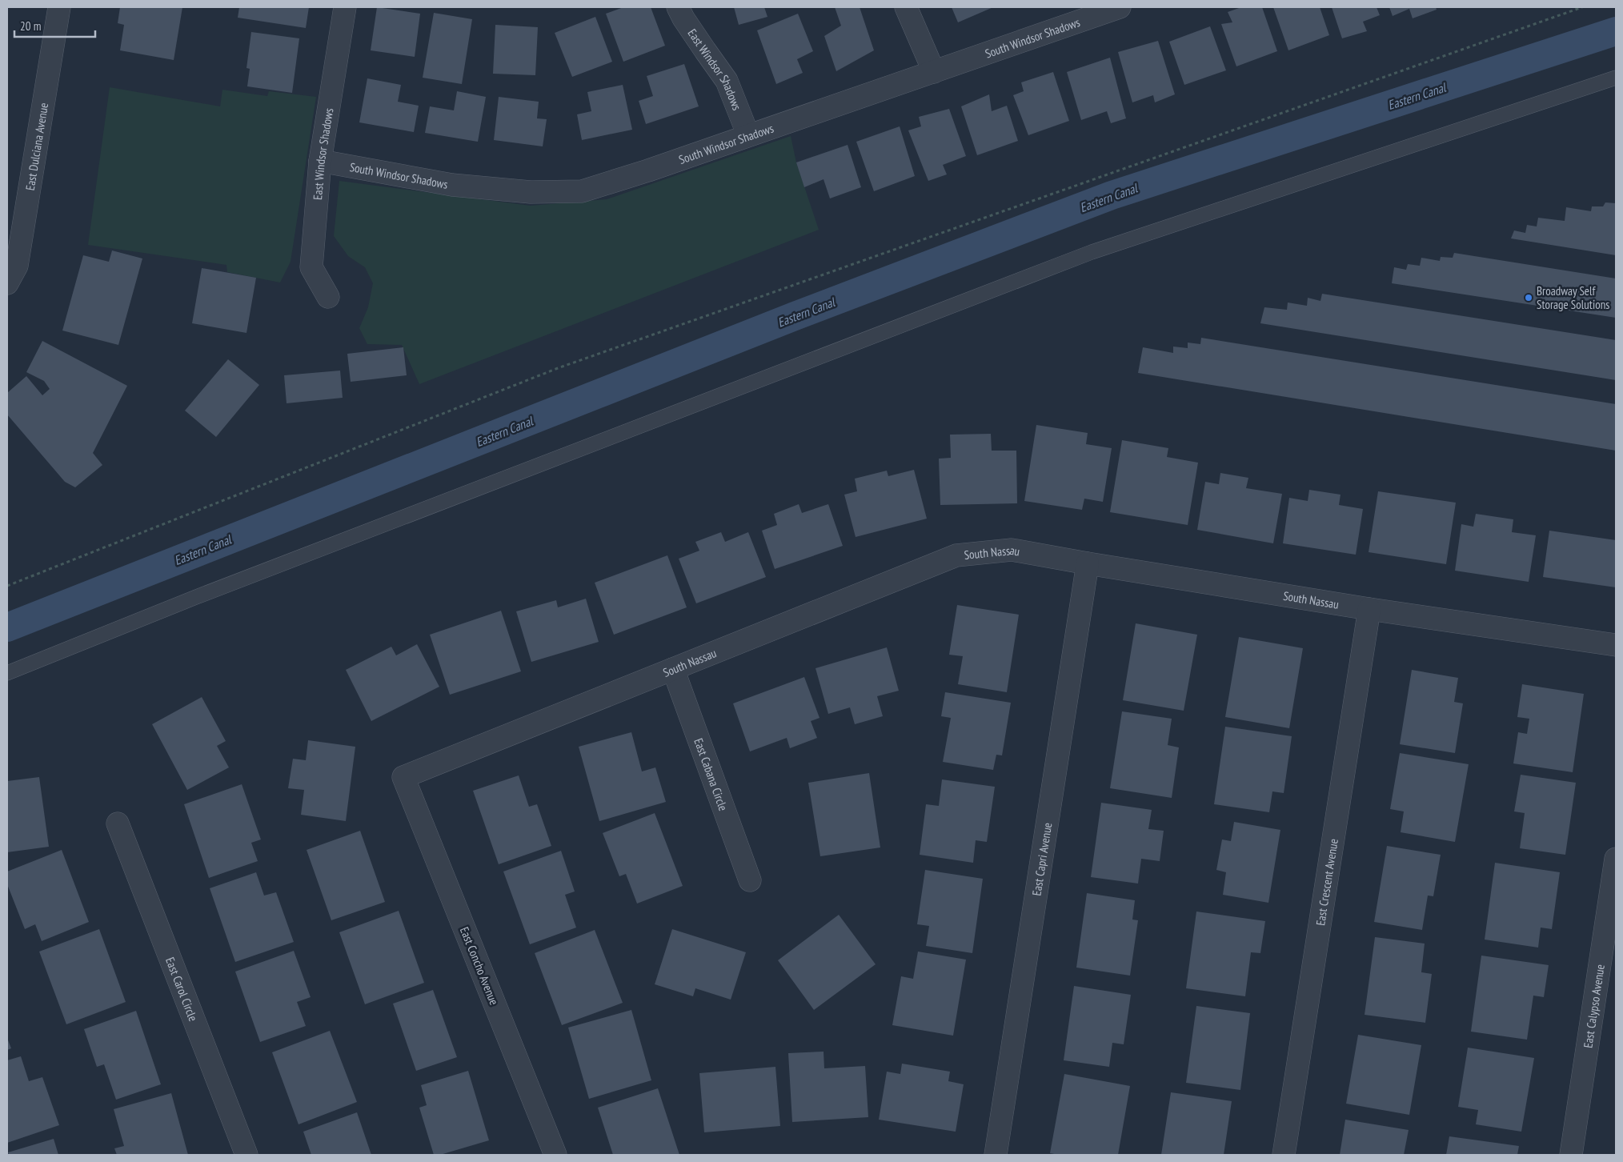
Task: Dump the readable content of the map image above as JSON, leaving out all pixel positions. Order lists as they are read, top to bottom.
{
  "streets": {
    "street": [
      "South Windsor Shadows",
      "East Windsor Shadows",
      "East Dulciana Avenue",
      "South Nassau",
      "East Cabana Circle",
      "East Capri Avenue",
      "East Crescent Avenue",
      "East Concho Avenue",
      "East Carol Circle",
      "East Calypso Avenue"
    ]
  },
  "crossings": [
    ["South Windsor Shadows", "East Windsor Shadows"],
    ["South Nassau", "East Cabana Circle"],
    ["South Nassau", "East Capri Avenue"],
    ["South Nassau", "East Crescent Avenue"],
    ["South Nassau", "East Concho Avenue"]
  ],
  "water": ["Eastern Canal"],
  "places": ["Broadway Self Storage Solutions"],
  "scale_bar": "20 m"
}
